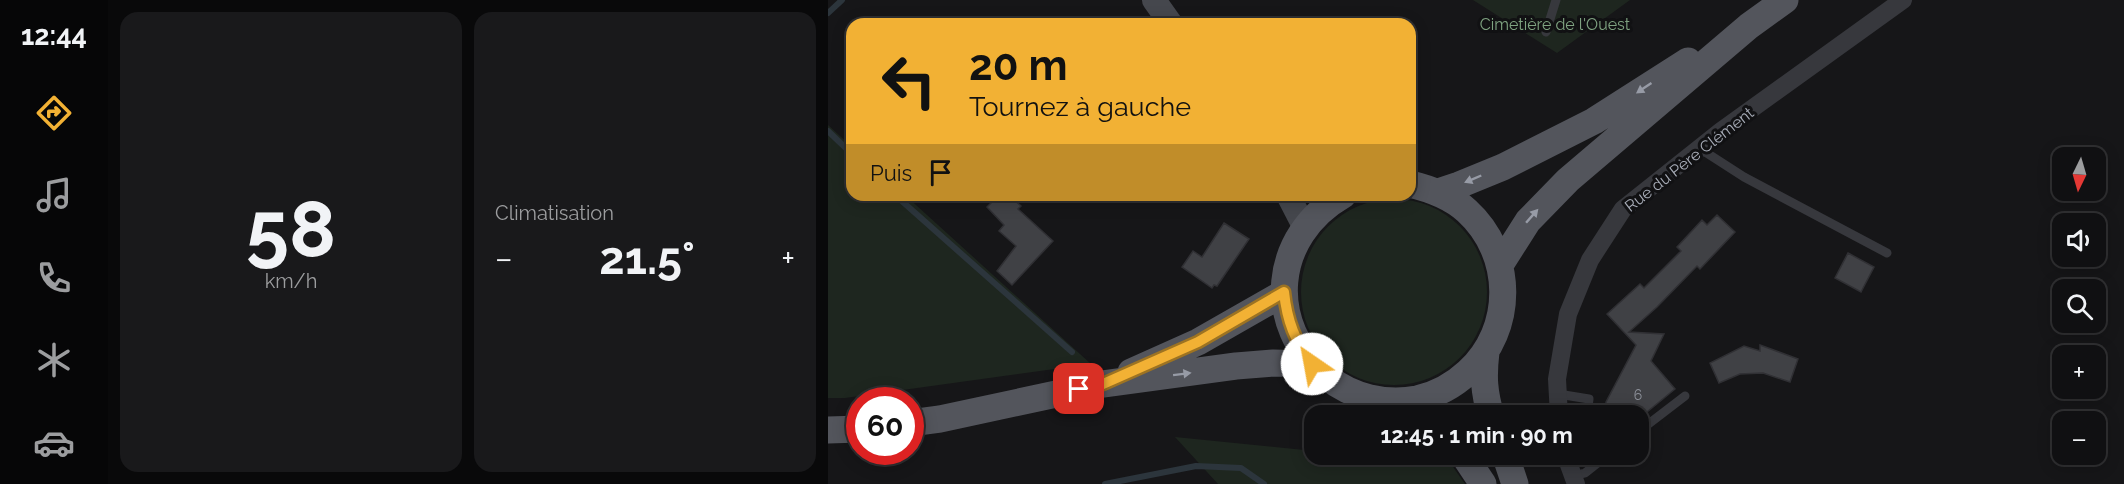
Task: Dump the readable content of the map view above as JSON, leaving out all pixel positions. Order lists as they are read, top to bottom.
{
  "streets": {
    "street": ["Rue du Père Clément"]
  },
  "parks": ["Cimetière de l'Ouest"],
  "house_numbers": ["6"],
  "north": "bottom",
  "page": {
    "tabs": "12:44",
    "tile": [
      ["58", "km/h"],
      "Climatisation"
    ],
    "turn": ["20 m", "Tournez à gauche"],
    "then": "Puis",
    "map_buttons": ["+", "−"],
    "heat": ["−", "21.5°", "+"],
    "limit": "60",
    "trip": "12:45 · 1 min · 90 m"
  }
}
